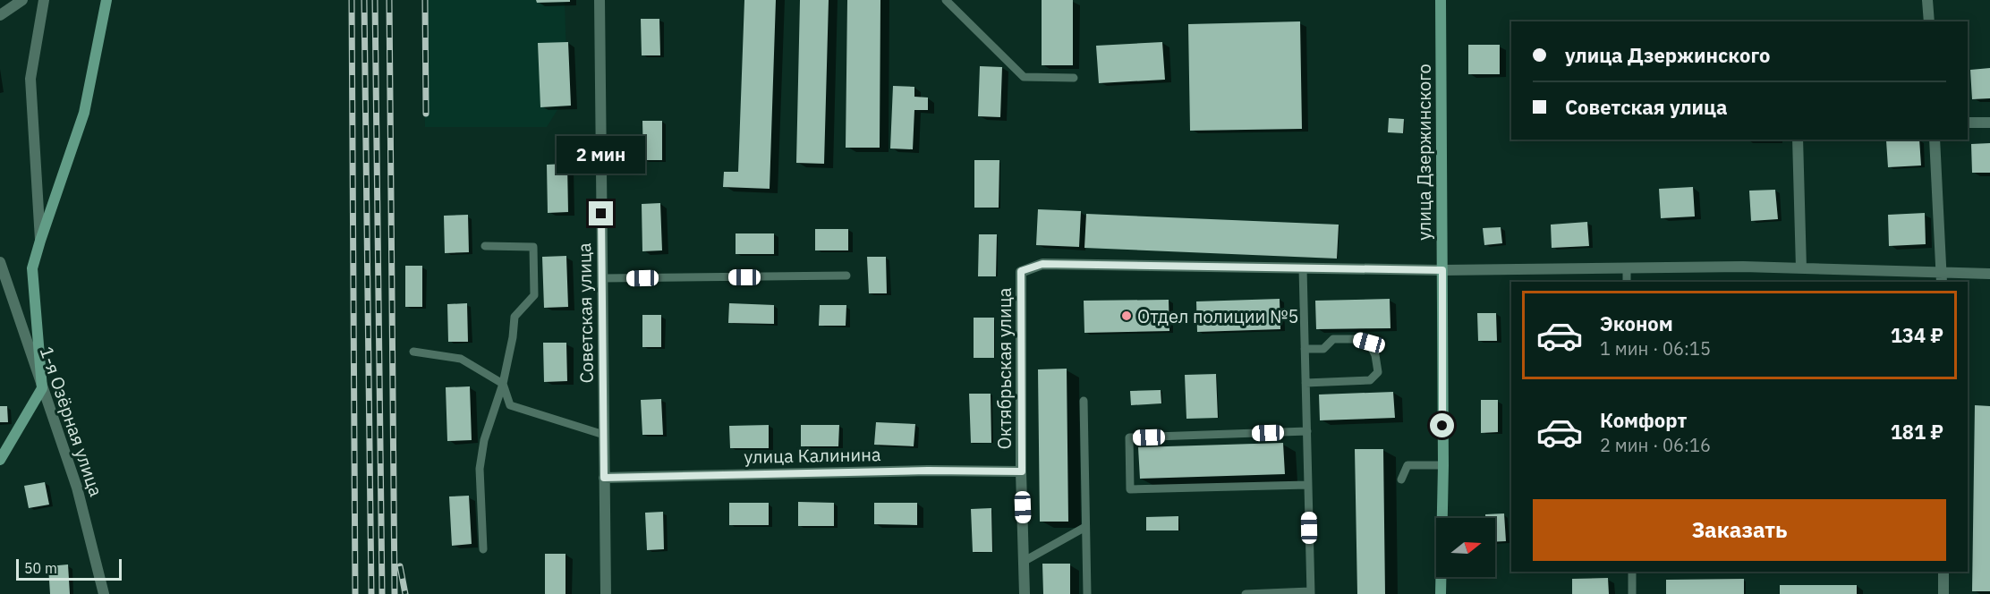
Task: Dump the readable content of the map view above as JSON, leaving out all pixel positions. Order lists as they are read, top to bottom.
{
  "streets": {
    "street": [
      "улица Дзержинского",
      "Советская улица",
      "Октябрьская улица",
      "1-я Озёрная улица",
      "улица Калинина"
    ]
  },
  "crossings": [
    ["Советская улица", "улица Калинина"],
    ["Октябрьская улица", "улица Калинина"]
  ],
  "places": ["Отдел полиции №5"],
  "scale_bar": "50 m",
  "north": "right",
  "page": {
    "banner": ["улица Дзержинского", "Советская улица"],
    "bubble": "2 мин",
    "list": [
      {
        "name": "Эконом",
        "note": "1 мин · 06:15",
        "value": "134 ₽"
      },
      {
        "name": "Комфорт",
        "note": "2 мин · 06:16",
        "value": "181 ₽"
      }
    ],
    "buttons": "Заказать",
    "scale": "50 m"
  }
}
